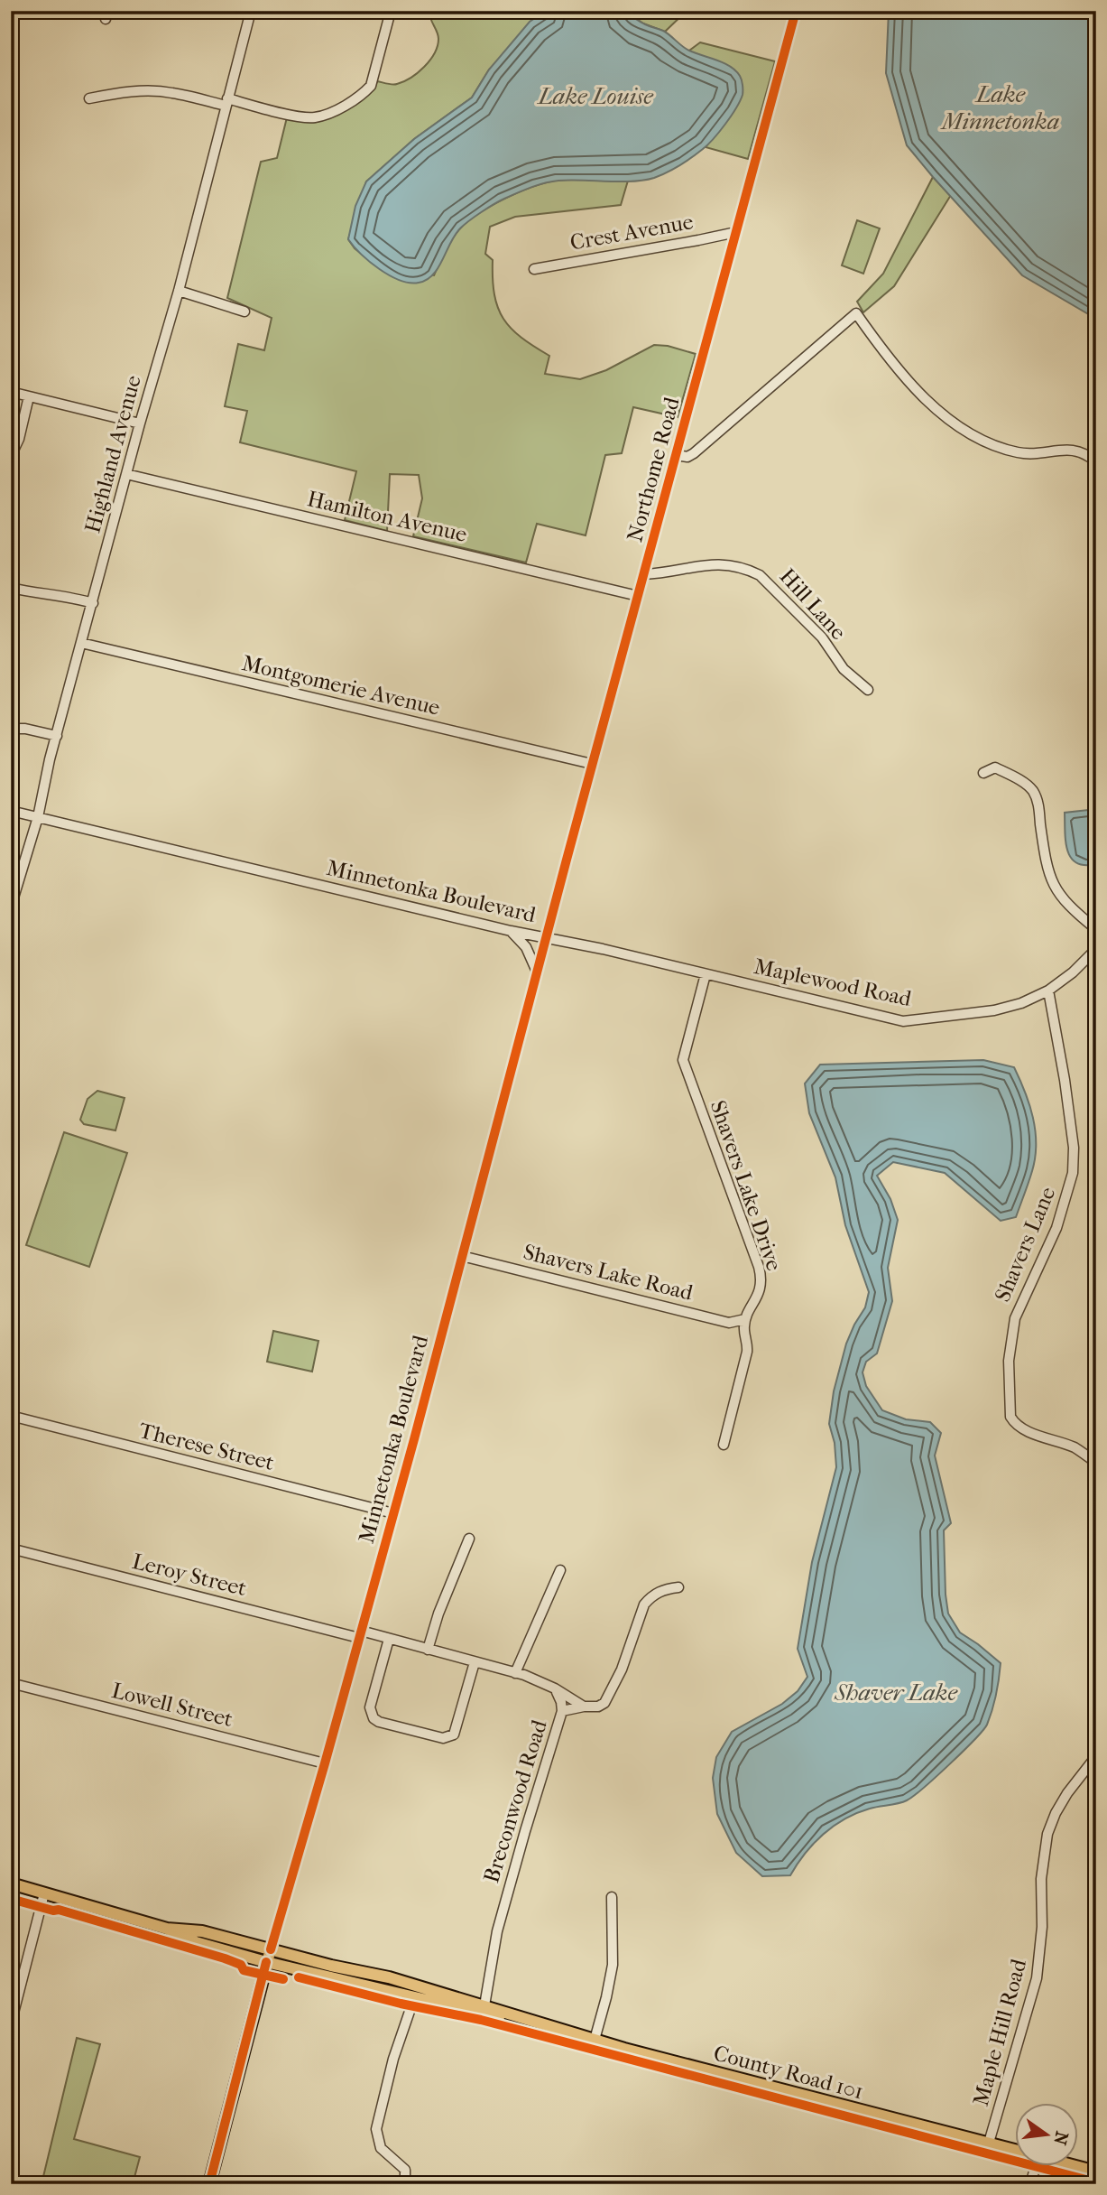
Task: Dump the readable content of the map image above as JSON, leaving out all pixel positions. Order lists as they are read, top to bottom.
{
  "streets": {
    "main road": ["Minnetonka Boulevard", "County Road 101"],
    "street": [
      "Crest Avenue",
      "Highland Avenue",
      "Northome Road",
      "Hamilton Avenue",
      "Hill Lane",
      "Montgomerie Avenue",
      "Maplewood Road",
      "Shavers Lake Drive",
      "Shavers Lane",
      "Shavers Lake Road",
      "Therese Street",
      "Leroy Street",
      "Lowell Street",
      "Breconwood Road",
      "Maple Hill Road"
    ]
  },
  "crossings": [
    ["Crest Avenue", "Northome Road"],
    ["Highland Avenue", "Hamilton Avenue"],
    ["Highland Avenue", "Montgomerie Avenue"],
    ["Highland Avenue", "Minnetonka Boulevard"],
    ["Northome Road", "Hamilton Avenue"],
    ["Northome Road", "Hill Lane"],
    ["Northome Road", "Montgomerie Avenue"],
    ["Northome Road", "Minnetonka Boulevard"],
    ["Northome Road", "Maplewood Road"],
    ["Minnetonka Boulevard", "Maplewood Road"],
    ["Minnetonka Boulevard", "Shavers Lake Road"],
    ["Minnetonka Boulevard", "Therese Street"],
    ["Minnetonka Boulevard", "Leroy Street"],
    ["Minnetonka Boulevard", "Lowell Street"],
    ["Minnetonka Boulevard", "County Road 101"],
    ["Maplewood Road", "Shavers Lake Drive"],
    ["Maplewood Road", "Shavers Lane"],
    ["Shavers Lake Drive", "Shavers Lake Road"],
    ["Breconwood Road", "County Road 101"],
    ["Maple Hill Road", "County Road 101"]
  ],
  "water": ["Lake Minnetonka", "Lake Louise", "Shaver Lake"],
  "north": "right"
}
